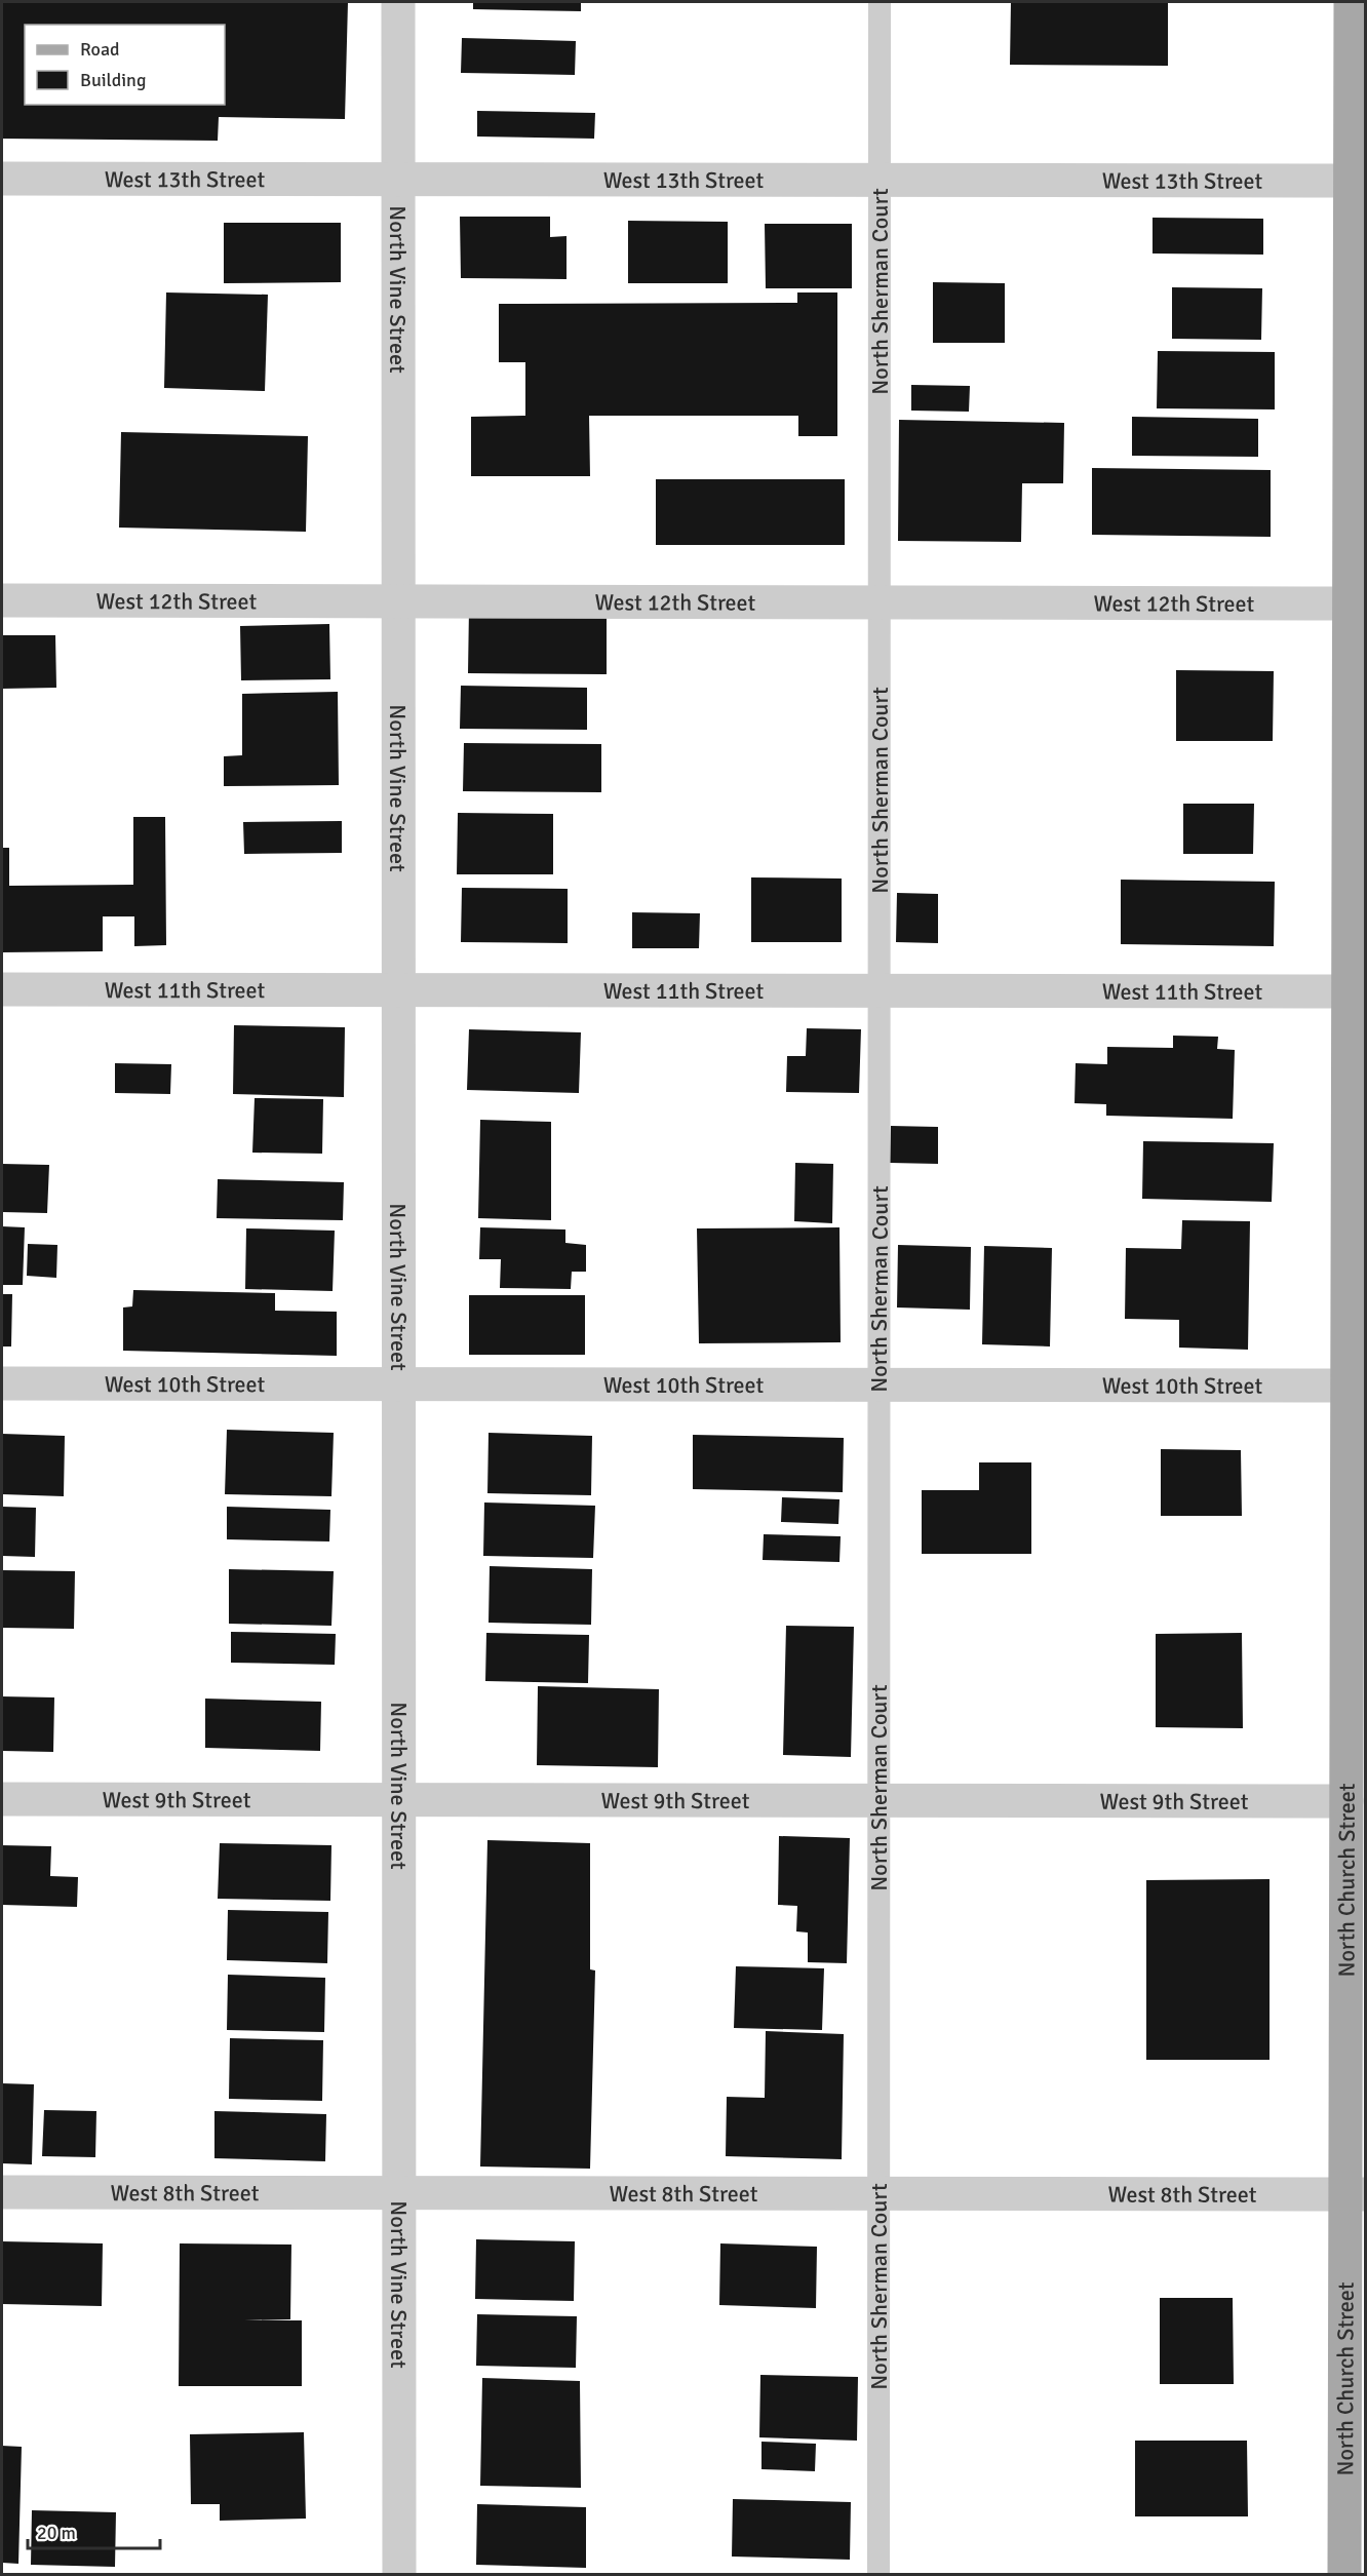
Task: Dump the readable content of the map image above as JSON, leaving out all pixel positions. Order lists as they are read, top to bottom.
{
  "streets": {
    "main road": ["North Church Street"],
    "street": [
      "West 13th Street",
      "North Vine Street",
      "West 12th Street",
      "West 11th Street",
      "West 10th Street",
      "West 9th Street",
      "West 8th Street"
    ],
    "lane": ["North Sherman Court"]
  },
  "crossings": [
    ["West 13th Street", "North Vine Street"],
    ["West 13th Street", "North Sherman Court"],
    ["West 13th Street", "North Church Street"],
    ["North Vine Street", "West 12th Street"],
    ["North Vine Street", "West 11th Street"],
    ["North Vine Street", "West 10th Street"],
    ["North Vine Street", "West 9th Street"],
    ["North Vine Street", "West 8th Street"],
    ["North Sherman Court", "West 12th Street"],
    ["North Sherman Court", "West 11th Street"],
    ["North Sherman Court", "West 10th Street"],
    ["North Sherman Court", "West 9th Street"],
    ["North Sherman Court", "West 8th Street"],
    ["West 12th Street", "North Church Street"],
    ["West 11th Street", "North Church Street"],
    ["West 10th Street", "North Church Street"],
    ["West 9th Street", "North Church Street"],
    ["North Church Street", "West 8th Street"]
  ],
  "legend": ["Road", "Building"],
  "scale_bar": "20 m"
}
